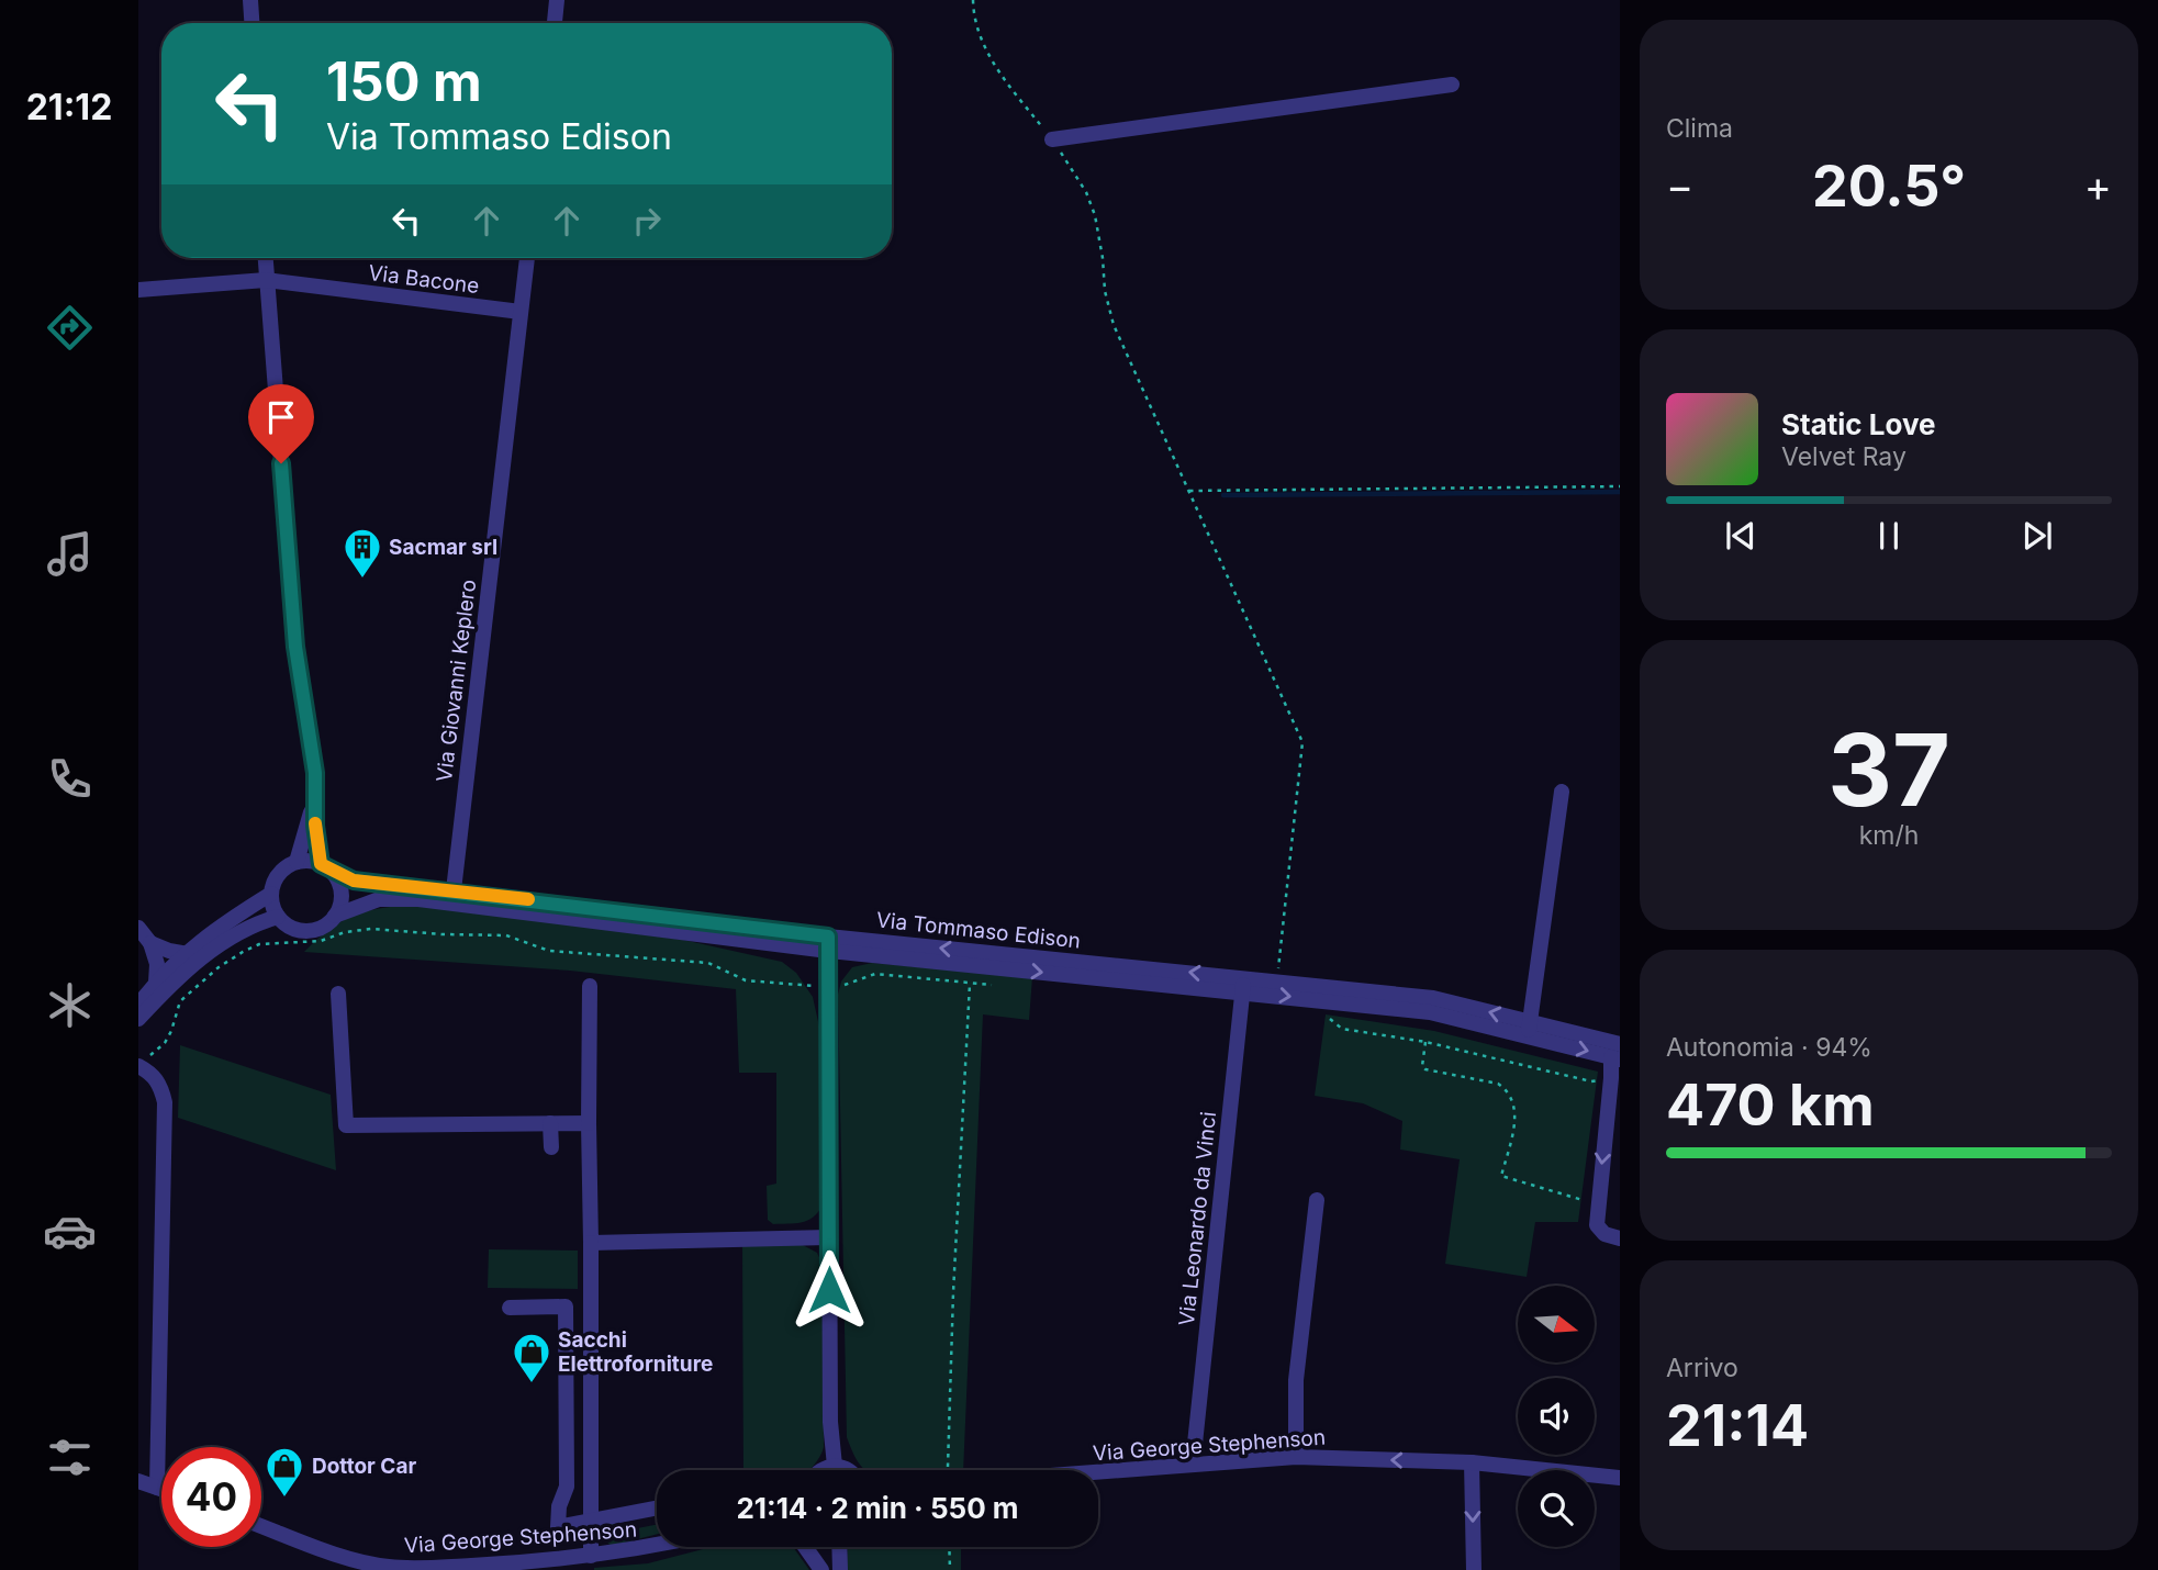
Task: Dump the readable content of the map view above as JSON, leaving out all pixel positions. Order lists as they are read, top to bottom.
{
  "streets": {
    "street": [
      "Via Bacone",
      "Via Giovanni Keplero",
      "Via Tommaso Edison",
      "Via Leonardo da Vinci",
      "Via George Stephenson"
    ]
  },
  "crossings": [
    ["Via Bacone", "Via Giovanni Keplero"],
    ["Via Giovanni Keplero", "Via Tommaso Edison"],
    ["Via Tommaso Edison", "Via Leonardo da Vinci"],
    ["Via Leonardo da Vinci", "Via George Stephenson"]
  ],
  "places": {
    "building": ["Sacmar srl"],
    "shop": ["Sacchi Elettroforniture", "Dottor Car"]
  },
  "north": "right",
  "page": {
    "tabs": "21:12",
    "tile": [
      "Clima",
      ["37", "km/h"],
      ["Autonomia · 94%", "470 km"],
      ["Arrivo", "21:14"]
    ],
    "turn": ["150 m", "Via Tommaso Edison"],
    "heat": ["−", "20.5°", "+"],
    "song": ["Static Love", "Velvet Ray"],
    "limit": "40",
    "trip": "21:14 · 2 min · 550 m"
  }
}
